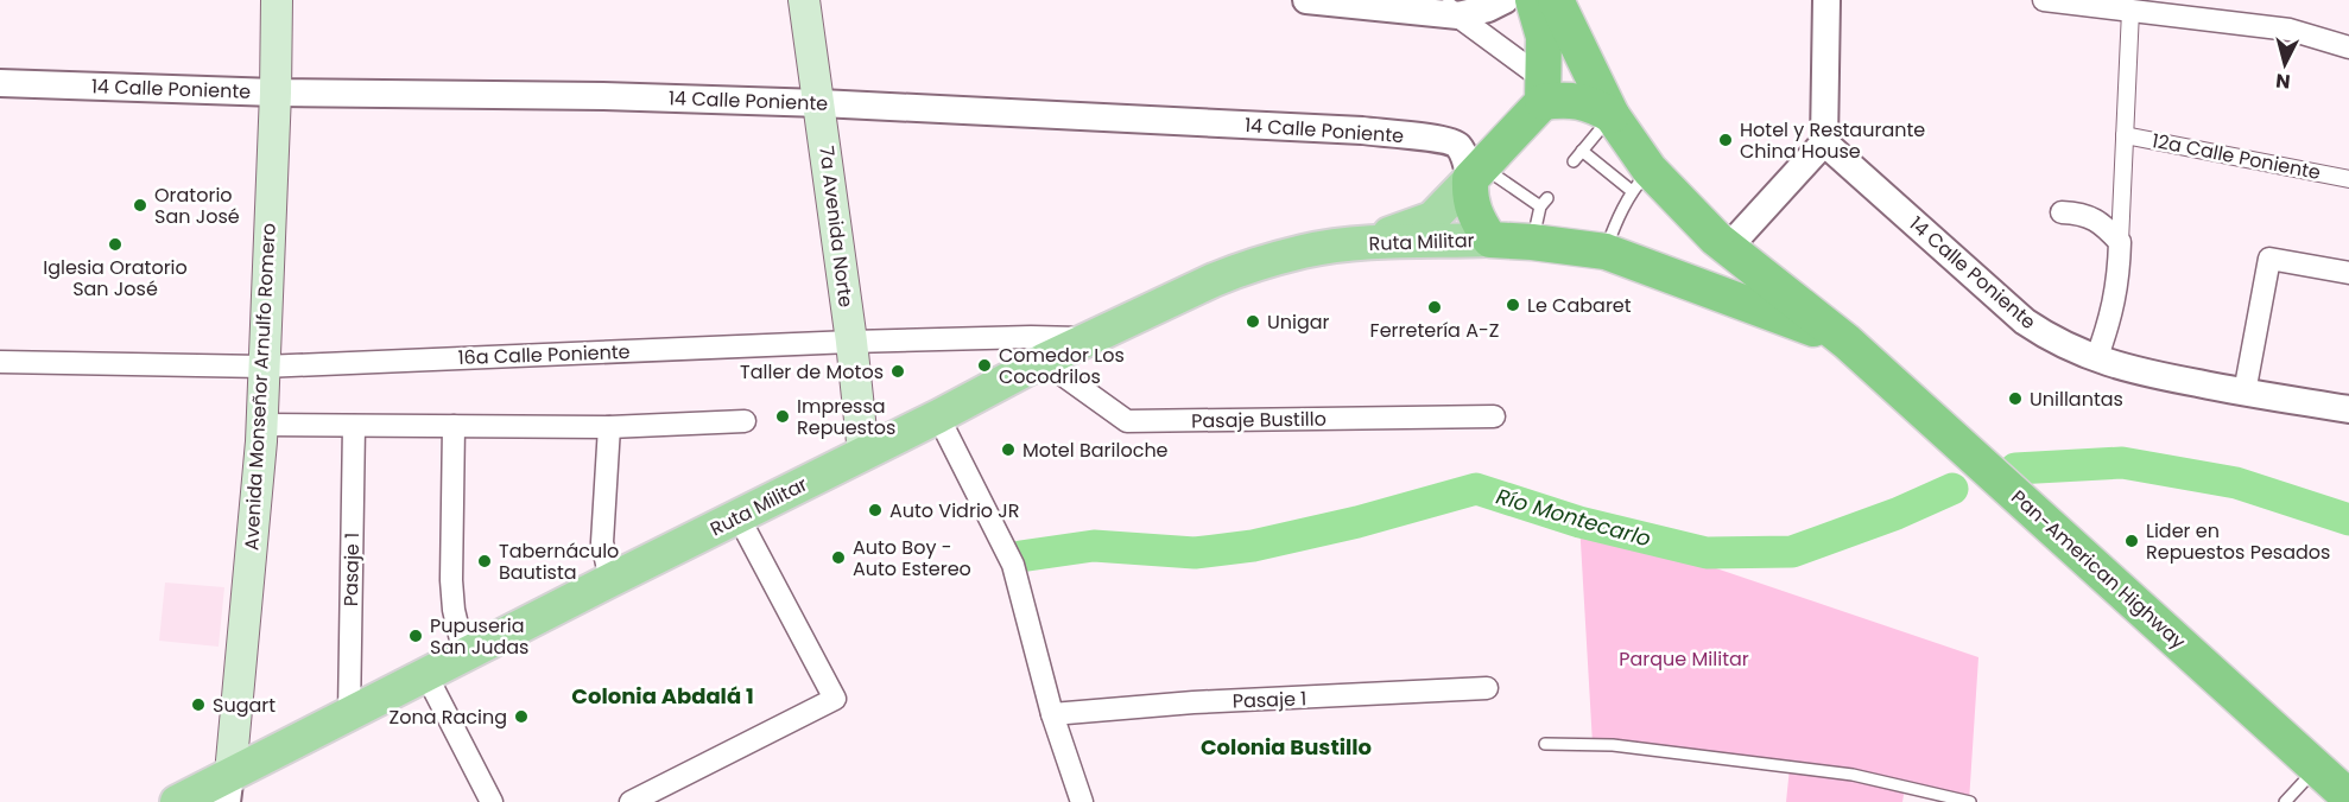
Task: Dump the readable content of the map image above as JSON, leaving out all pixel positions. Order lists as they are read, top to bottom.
{
  "streets": {
    "highway": ["Pan-American Highway"],
    "main road": ["7a Avenida Norte", "Ruta Militar", "Avenida Monseñor Arnulfo Romero"],
    "street": [
      "14 Calle Poniente",
      "12a Calle Poniente",
      "16a Calle Poniente",
      "Pasaje Bustillo",
      "Pasaje 1"
    ]
  },
  "crossings": [
    ["14 Calle Poniente", "7a Avenida Norte"],
    ["14 Calle Poniente", "Ruta Militar"],
    ["14 Calle Poniente", "Avenida Monseñor Arnulfo Romero"],
    ["7a Avenida Norte", "Ruta Militar"],
    ["7a Avenida Norte", "16a Calle Poniente"],
    ["Ruta Militar", "16a Calle Poniente"],
    ["Ruta Militar", "Avenida Monseñor Arnulfo Romero"],
    ["Ruta Militar", "Pasaje Bustillo"],
    ["Ruta Militar", "Pasaje 1"],
    ["Ruta Militar", "Pan-American Highway"],
    ["16a Calle Poniente", "Avenida Monseñor Arnulfo Romero"]
  ],
  "districts": ["Colonia Abdalá 1", "Colonia Bustillo"],
  "water": ["Río Montecarlo"],
  "parks": ["Parque Militar"],
  "places": [
    "Hotel y Restaurante China House",
    "Oratorio San José",
    "Iglesia Oratorio San José",
    "Le Cabaret",
    "Ferretería A-Z",
    "Unigar",
    "Comedor Los Cocodrilos",
    "Taller de Motos",
    "Unillantas",
    "Impressa Repuestos",
    "Motel Bariloche",
    "Auto Vidrio JR",
    "Lider en Repuestos Pesados",
    "Auto Boy - Auto Estereo",
    "Tabernáculo Bautista",
    "Pupuseria San Judas",
    "Sugart",
    "Zona Racing"
  ],
  "north": "bottom"
}
